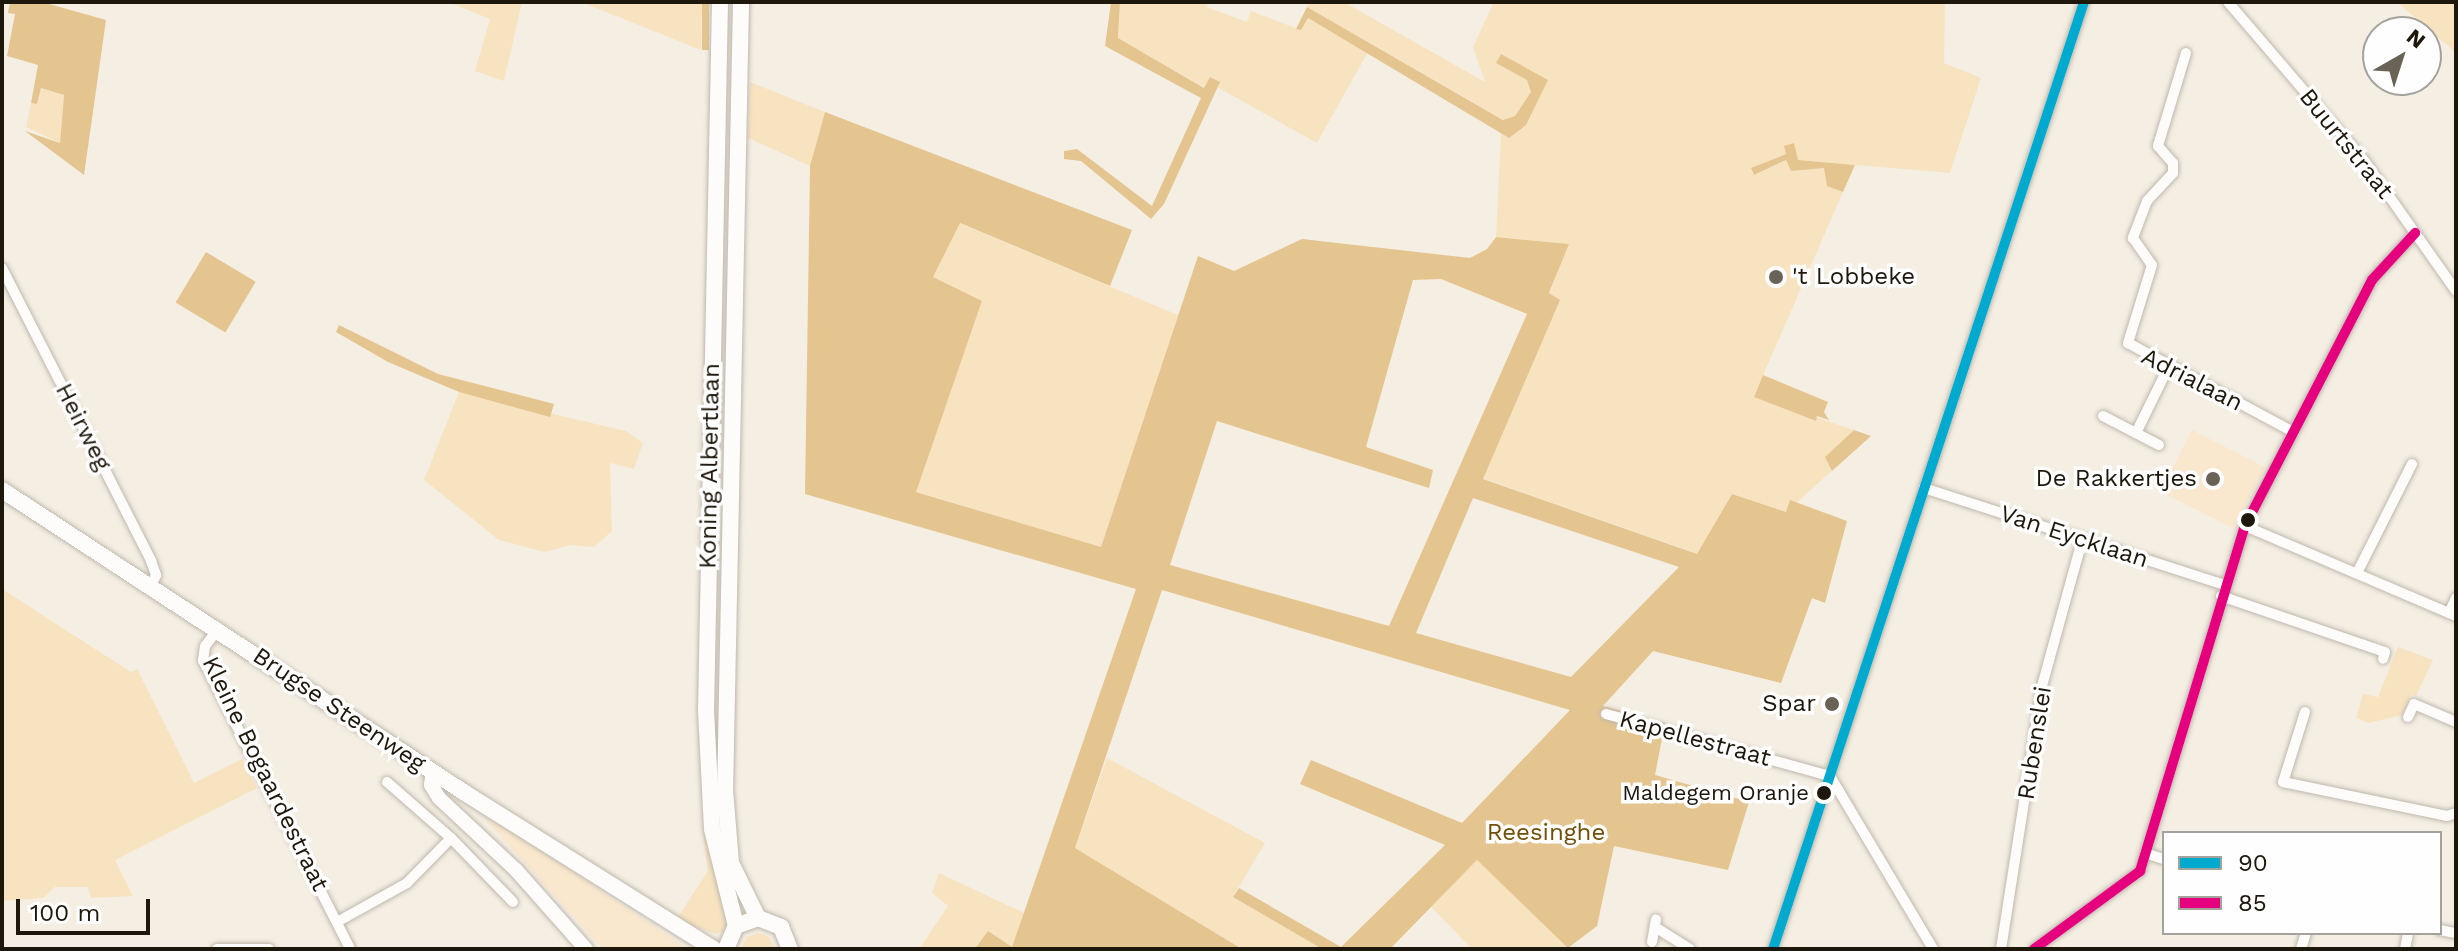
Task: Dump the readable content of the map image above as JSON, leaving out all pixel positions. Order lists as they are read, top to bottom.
{
  "streets": {
    "main road": ["Koning Albertlaan", "Brugse Steenweg"],
    "street": [
      "Buurtstraat",
      "Adrialaan",
      "Heirweg",
      "Van Eycklaan",
      "Kapellestraat",
      "Rubenslei",
      "Kleine Bogaardestraat"
    ]
  },
  "crossings": [
    ["Heirweg", "Brugse Steenweg"],
    ["Koning Albertlaan", "Brugse Steenweg"],
    ["Van Eycklaan", "Rubenslei"],
    ["Brugse Steenweg", "Kleine Bogaardestraat"]
  ],
  "parks": ["Reesinghe"],
  "places": [
    "'t Lobbeke",
    "De Rakkertjes",
    "Spar",
    "Maldegem Oranje"
  ],
  "lines": ["transit line 90", "transit line 85"],
  "legend": ["90", "85"],
  "scale_bar": "100 m",
  "north": "top right"
}
